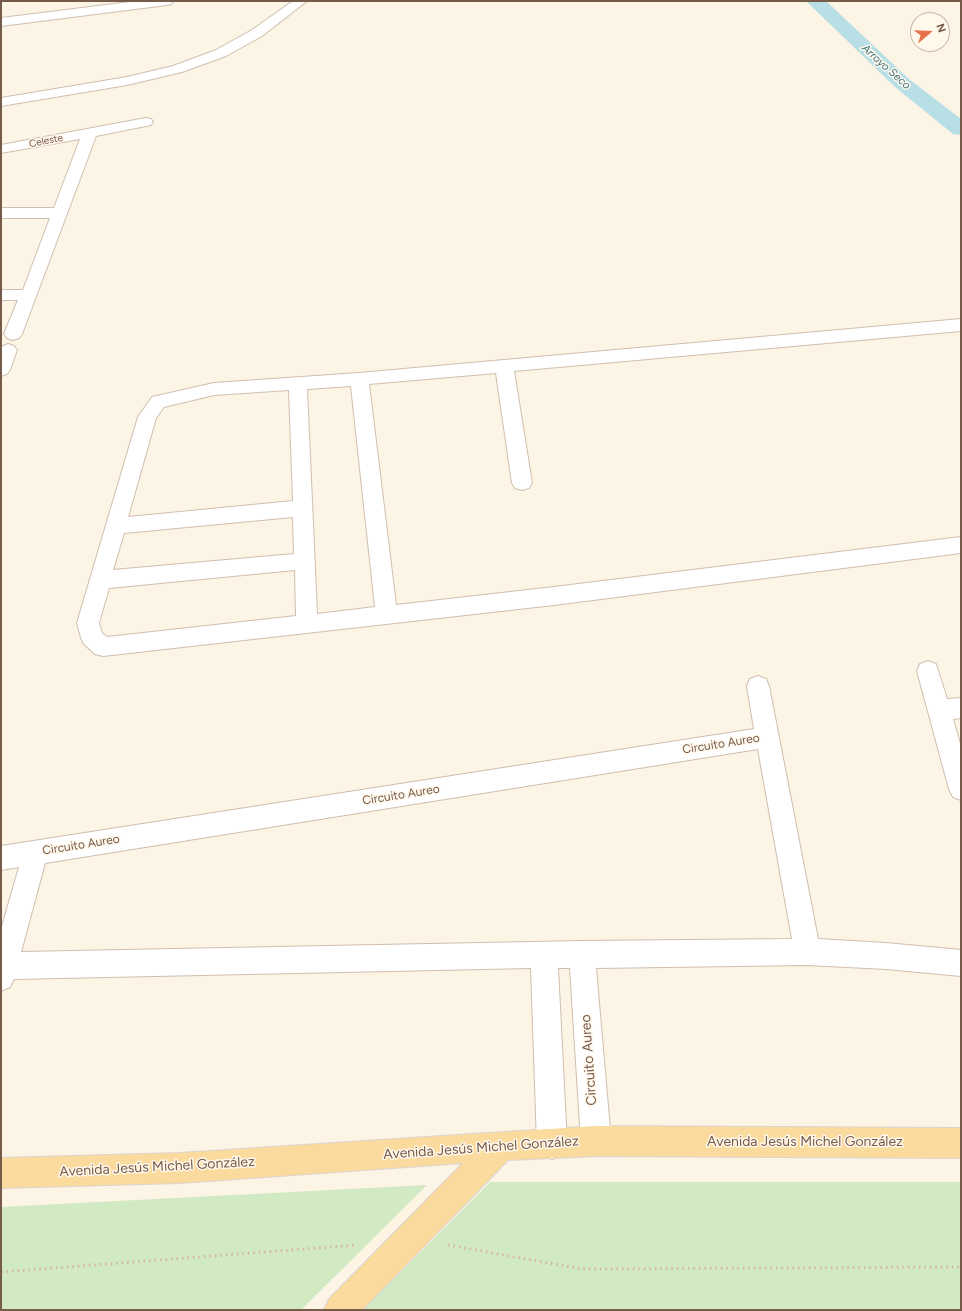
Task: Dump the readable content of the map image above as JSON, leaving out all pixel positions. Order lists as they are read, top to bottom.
{
  "streets": {
    "main road": ["Avenida Jesús Michel González"],
    "street": ["Celeste", "Circuito Aureo"]
  },
  "crossings": [
    ["Circuito Aureo", "Avenida Jesús Michel González"]
  ],
  "water": ["Arroyo Seco"],
  "north": "right"
}
